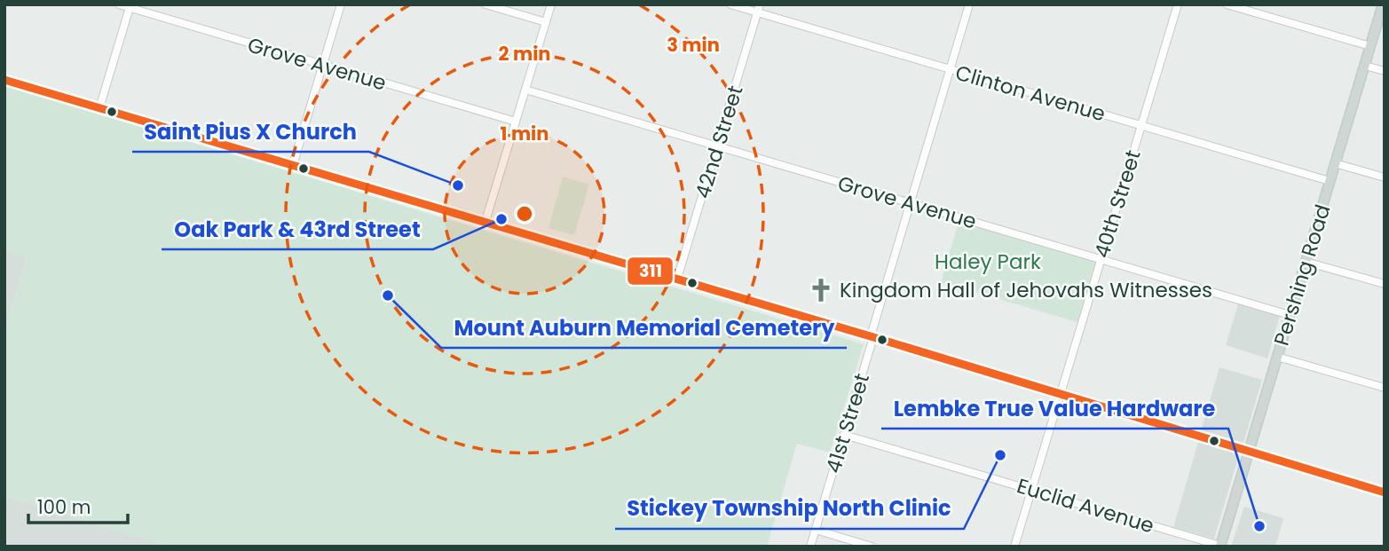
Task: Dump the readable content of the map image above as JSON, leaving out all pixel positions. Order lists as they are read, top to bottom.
{
  "streets": {
    "main road": ["Pershing Road"],
    "street": [
      "Grove Avenue",
      "Clinton Avenue",
      "42nd Street",
      "40th Street",
      "41st Street",
      "Euclid Avenue"
    ]
  },
  "crossings": [
    ["Grove Avenue", "42nd Street"],
    ["Grove Avenue", "40th Street"],
    ["Grove Avenue", "Pershing Road"],
    ["Grove Avenue", "41st Street"],
    ["Clinton Avenue", "42nd Street"],
    ["Clinton Avenue", "40th Street"],
    ["Clinton Avenue", "Pershing Road"],
    ["Clinton Avenue", "41st Street"],
    ["40th Street", "Euclid Avenue"],
    ["Pershing Road", "Euclid Avenue"],
    ["41st Street", "Euclid Avenue"]
  ],
  "parks": ["Haley Park"],
  "places": {
    "other": [
      "Saint Pius X Church",
      "Oak Park & 43rd Street",
      "Mount Auburn Memorial Cemetery",
      "Stickey Township North Clinic",
      "Lembke True Value Hardware"
    ],
    "church": ["Kingdom Hall of Jehovahs Witnesses"]
  },
  "lines": ["transit line 311"],
  "scale_bar": "100 m",
  "rings": ["3 min", "2 min", "1 min"]
}
